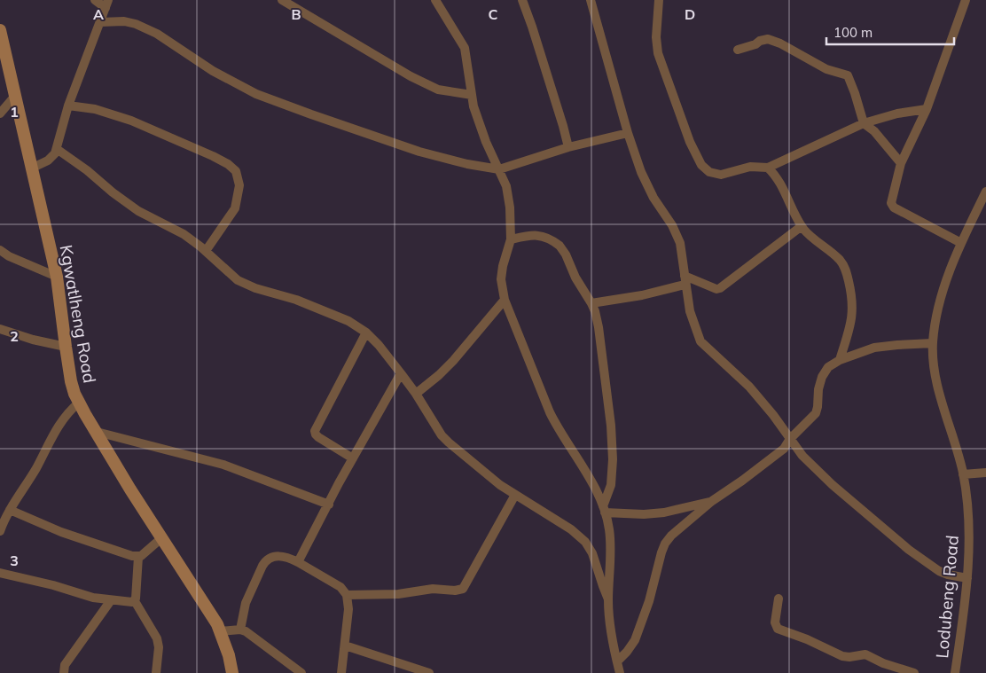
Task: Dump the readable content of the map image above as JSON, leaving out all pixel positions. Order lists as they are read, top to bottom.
{
  "streets": {
    "street": ["Kgwatlheng Road", "Lodubeng Road"]
  },
  "scale_bar": "100 m",
  "grid": {
    "columns": [
      "A",
      "B",
      "C",
      "D"
    ],
    "rows": ["1", "2", "3"]
  }
}
